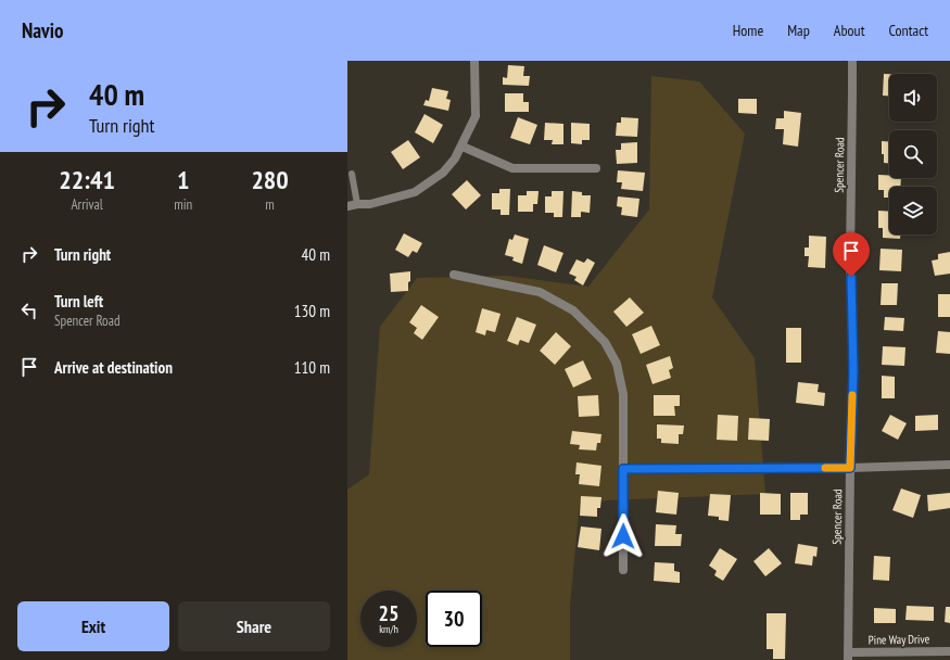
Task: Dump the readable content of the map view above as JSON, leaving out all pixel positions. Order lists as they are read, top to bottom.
{
  "streets": {
    "street": ["Spencer Road", "Pine Way Drive"]
  },
  "crossings": [
    ["Spencer Road", "Pine Way Drive"]
  ],
  "page": {
    "header": "Navio",
    "nav": [
      "Home",
      "Map",
      "About",
      "Contact"
    ],
    "turn": ["40 m", "Turn right"],
    "eta": [
      "22:41",
      "Arrival",
      "1",
      "min",
      "280",
      "m"
    ],
    "list": [
      {
        "name": "Turn right",
        "value": "40 m"
      },
      {
        "name": "Turn left",
        "note": "Spencer Road",
        "value": "130 m"
      },
      {
        "name": "Arrive at destination",
        "value": "110 m"
      }
    ],
    "speed": "25 km/h",
    "limit": "30",
    "buttons": ["Exit", "Share"]
  }
}
